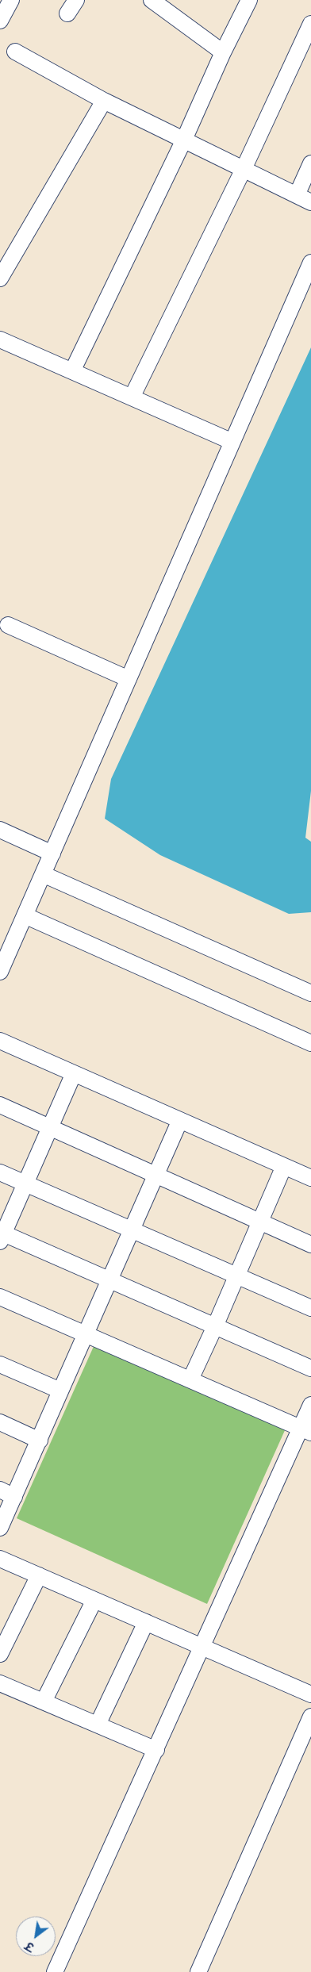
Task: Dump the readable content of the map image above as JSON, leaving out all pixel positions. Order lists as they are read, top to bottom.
{
  "north": "bottom left"
}
